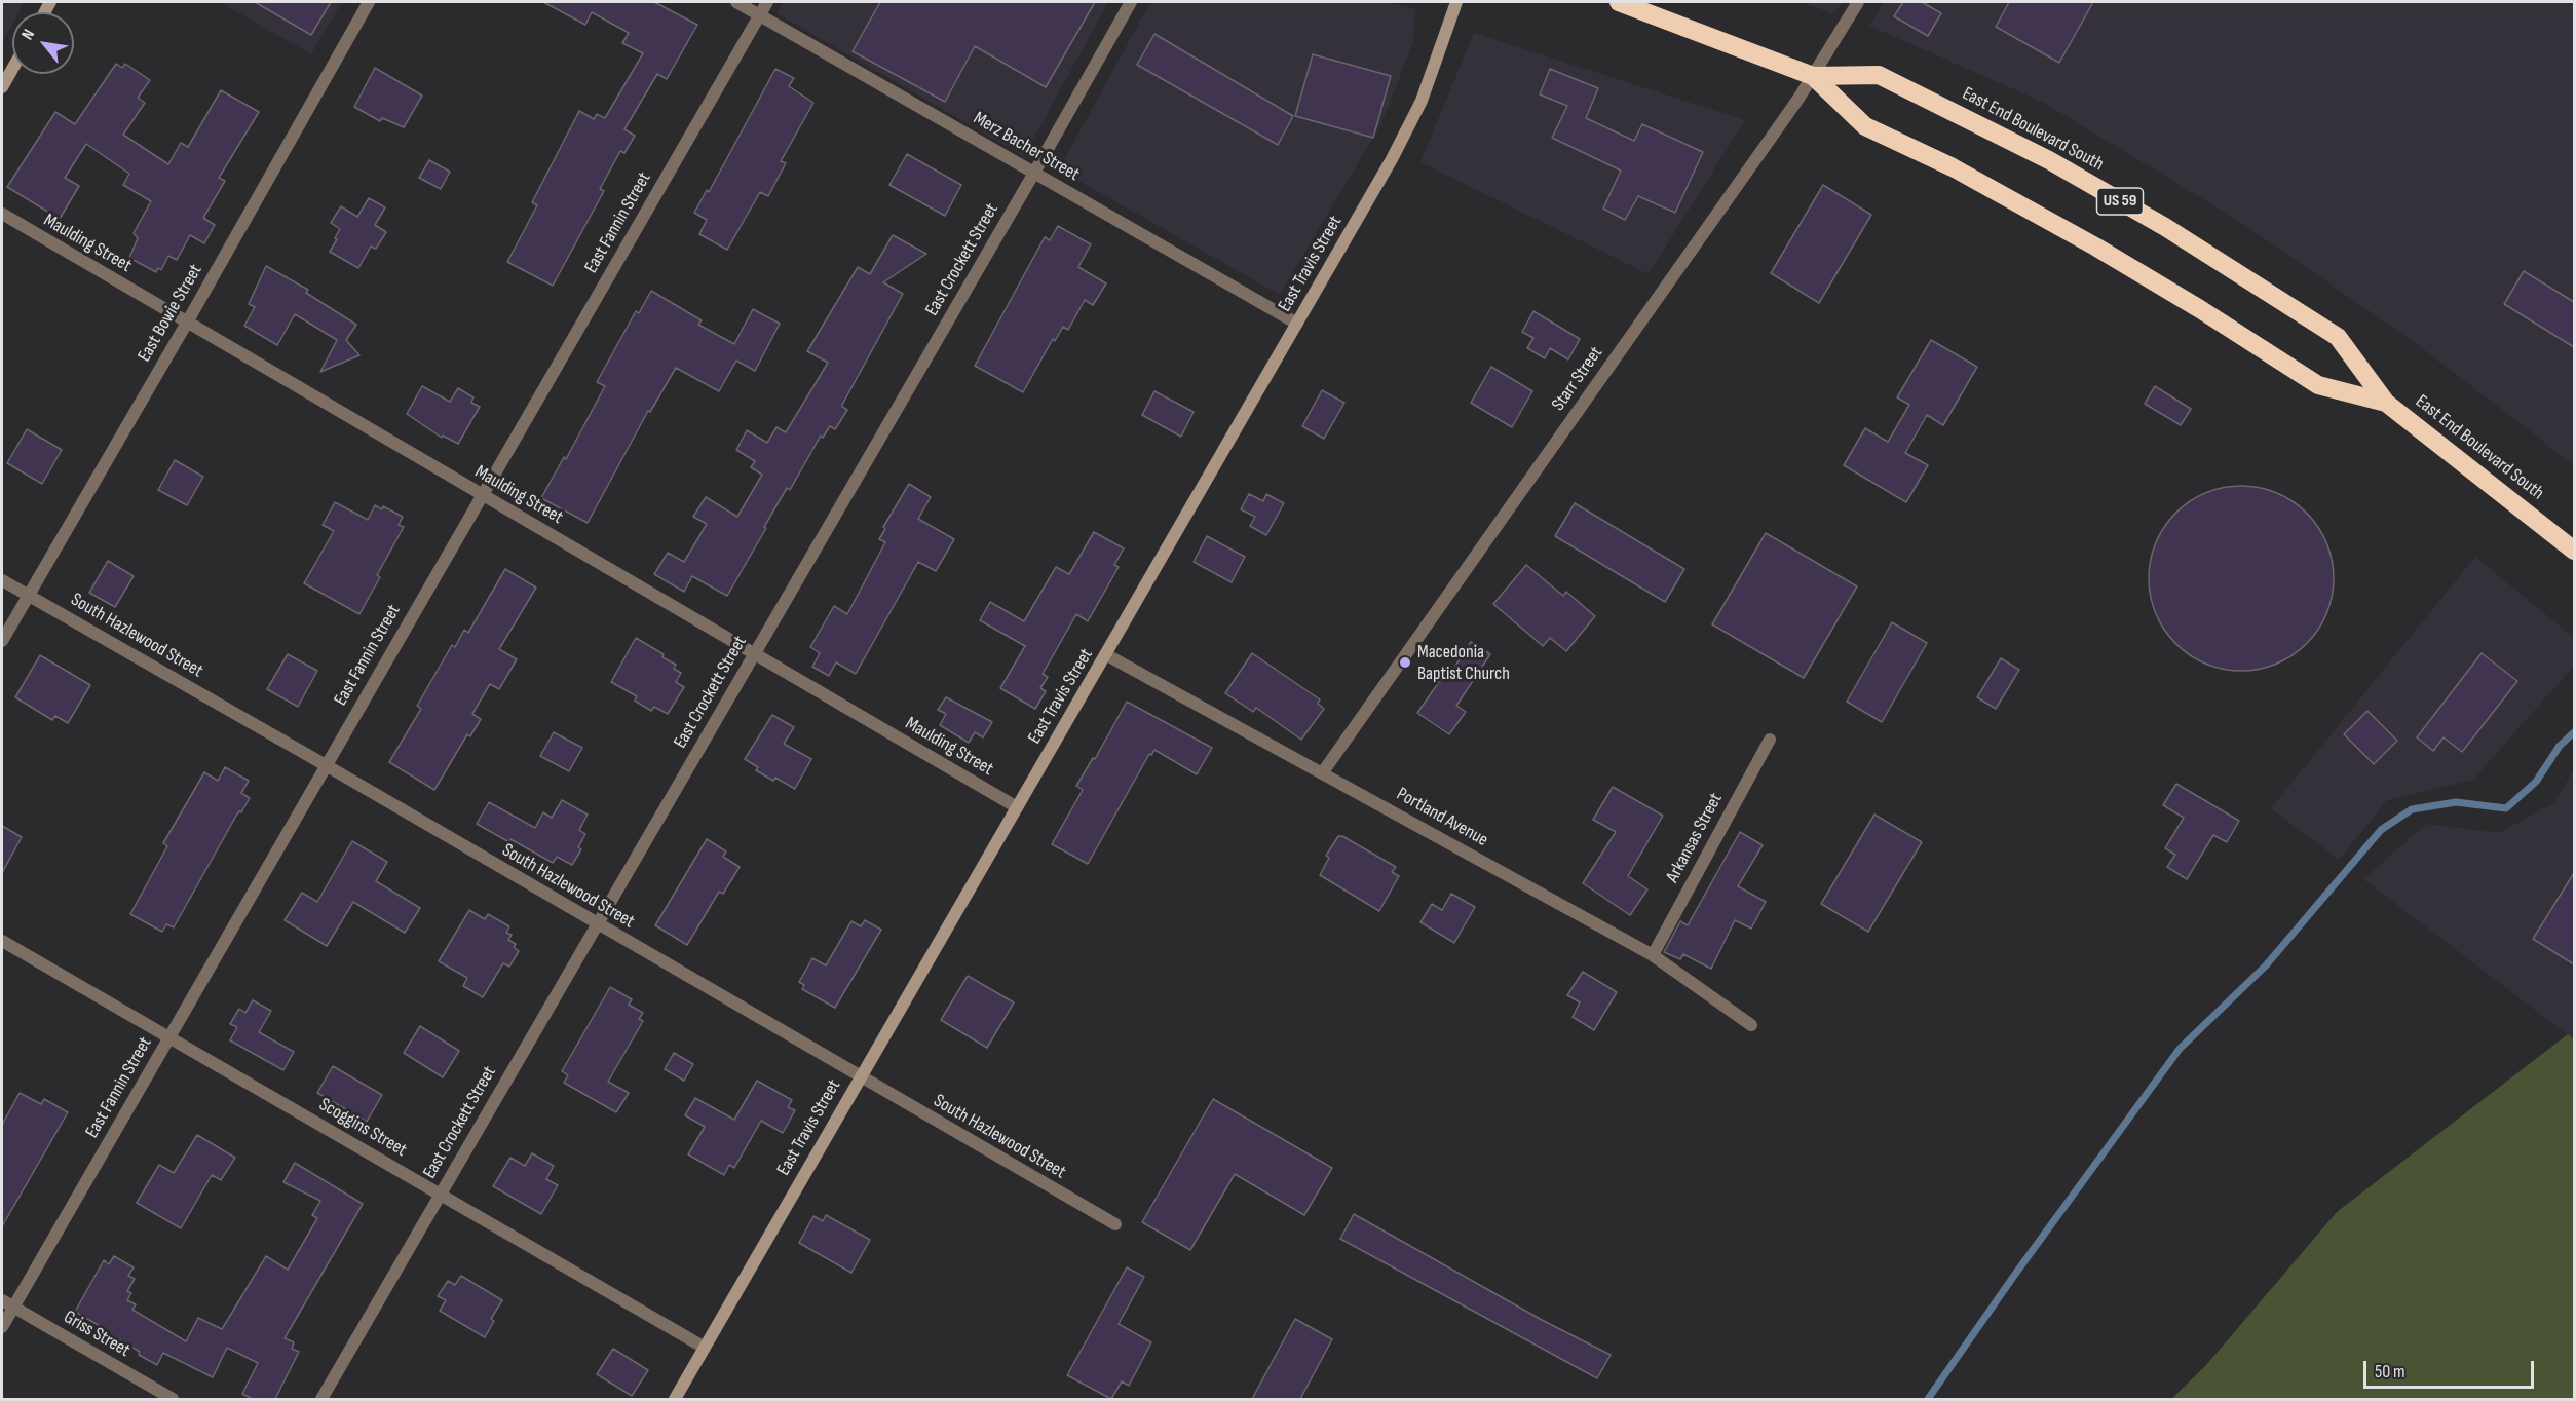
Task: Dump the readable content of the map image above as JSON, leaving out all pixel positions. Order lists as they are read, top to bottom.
{
  "streets": {
    "highway": ["East End Boulevard South", "US 59"],
    "street": [
      "Merz Bacher Street",
      "East Fannin Street",
      "Maulding Street",
      "East Crockett Street",
      "East Travis Street",
      "East Bowie Street",
      "Starr Street",
      "South Hazlewood Street",
      "Portland Avenue",
      "Arkansas Street",
      "Scoggins Street",
      "Griss Street"
    ]
  },
  "crossings": [
    ["East End Boulevard South", "Starr Street"],
    ["Merz Bacher Street", "East Fannin Street"],
    ["Merz Bacher Street", "East Crockett Street"],
    ["Merz Bacher Street", "East Travis Street"],
    ["East Fannin Street", "Maulding Street"],
    ["East Fannin Street", "South Hazlewood Street"],
    ["East Fannin Street", "Scoggins Street"],
    ["East Fannin Street", "Griss Street"],
    ["Maulding Street", "East Crockett Street"],
    ["Maulding Street", "East Travis Street"],
    ["Maulding Street", "East Bowie Street"],
    ["East Crockett Street", "South Hazlewood Street"],
    ["East Crockett Street", "Scoggins Street"],
    ["East Travis Street", "South Hazlewood Street"],
    ["East Travis Street", "Portland Avenue"],
    ["East Travis Street", "Scoggins Street"],
    ["East Bowie Street", "South Hazlewood Street"],
    ["Starr Street", "Portland Avenue"],
    ["Portland Avenue", "Arkansas Street"]
  ],
  "places": ["Macedonia Baptist Church"],
  "scale_bar": "50 m",
  "north": "top left"
}
